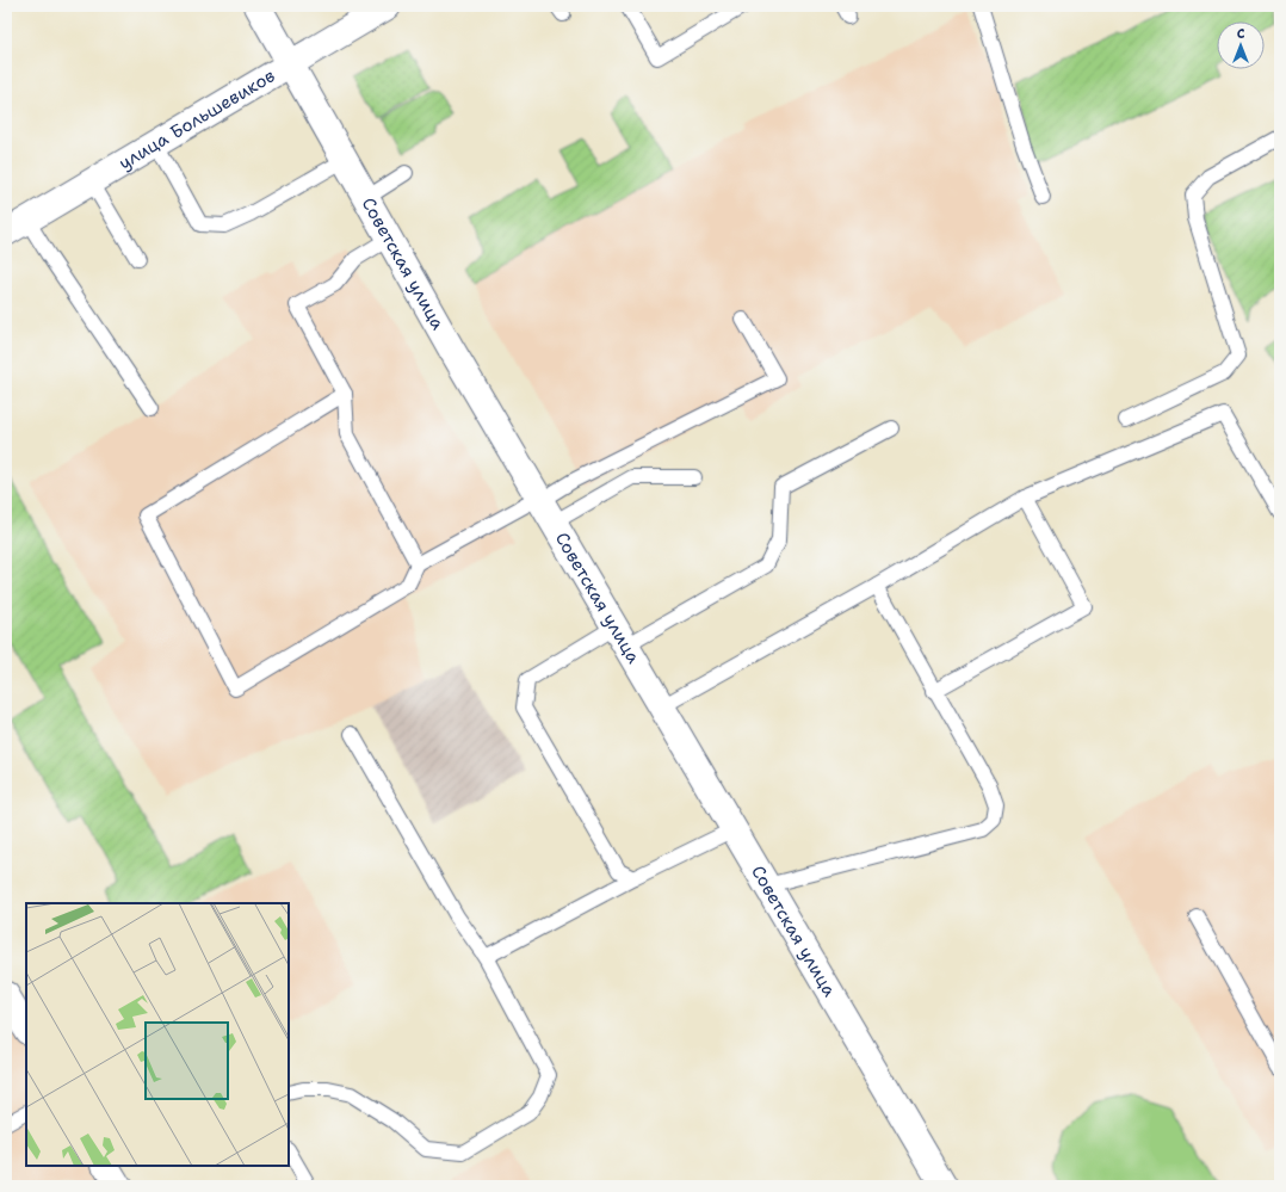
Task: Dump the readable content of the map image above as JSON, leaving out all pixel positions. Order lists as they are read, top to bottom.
{
  "streets": {
    "street": ["улица Большевиков", "Советская улица"]
  },
  "crossings": [
    ["улица Большевиков", "Советская улица"]
  ],
  "north": "top"
}
